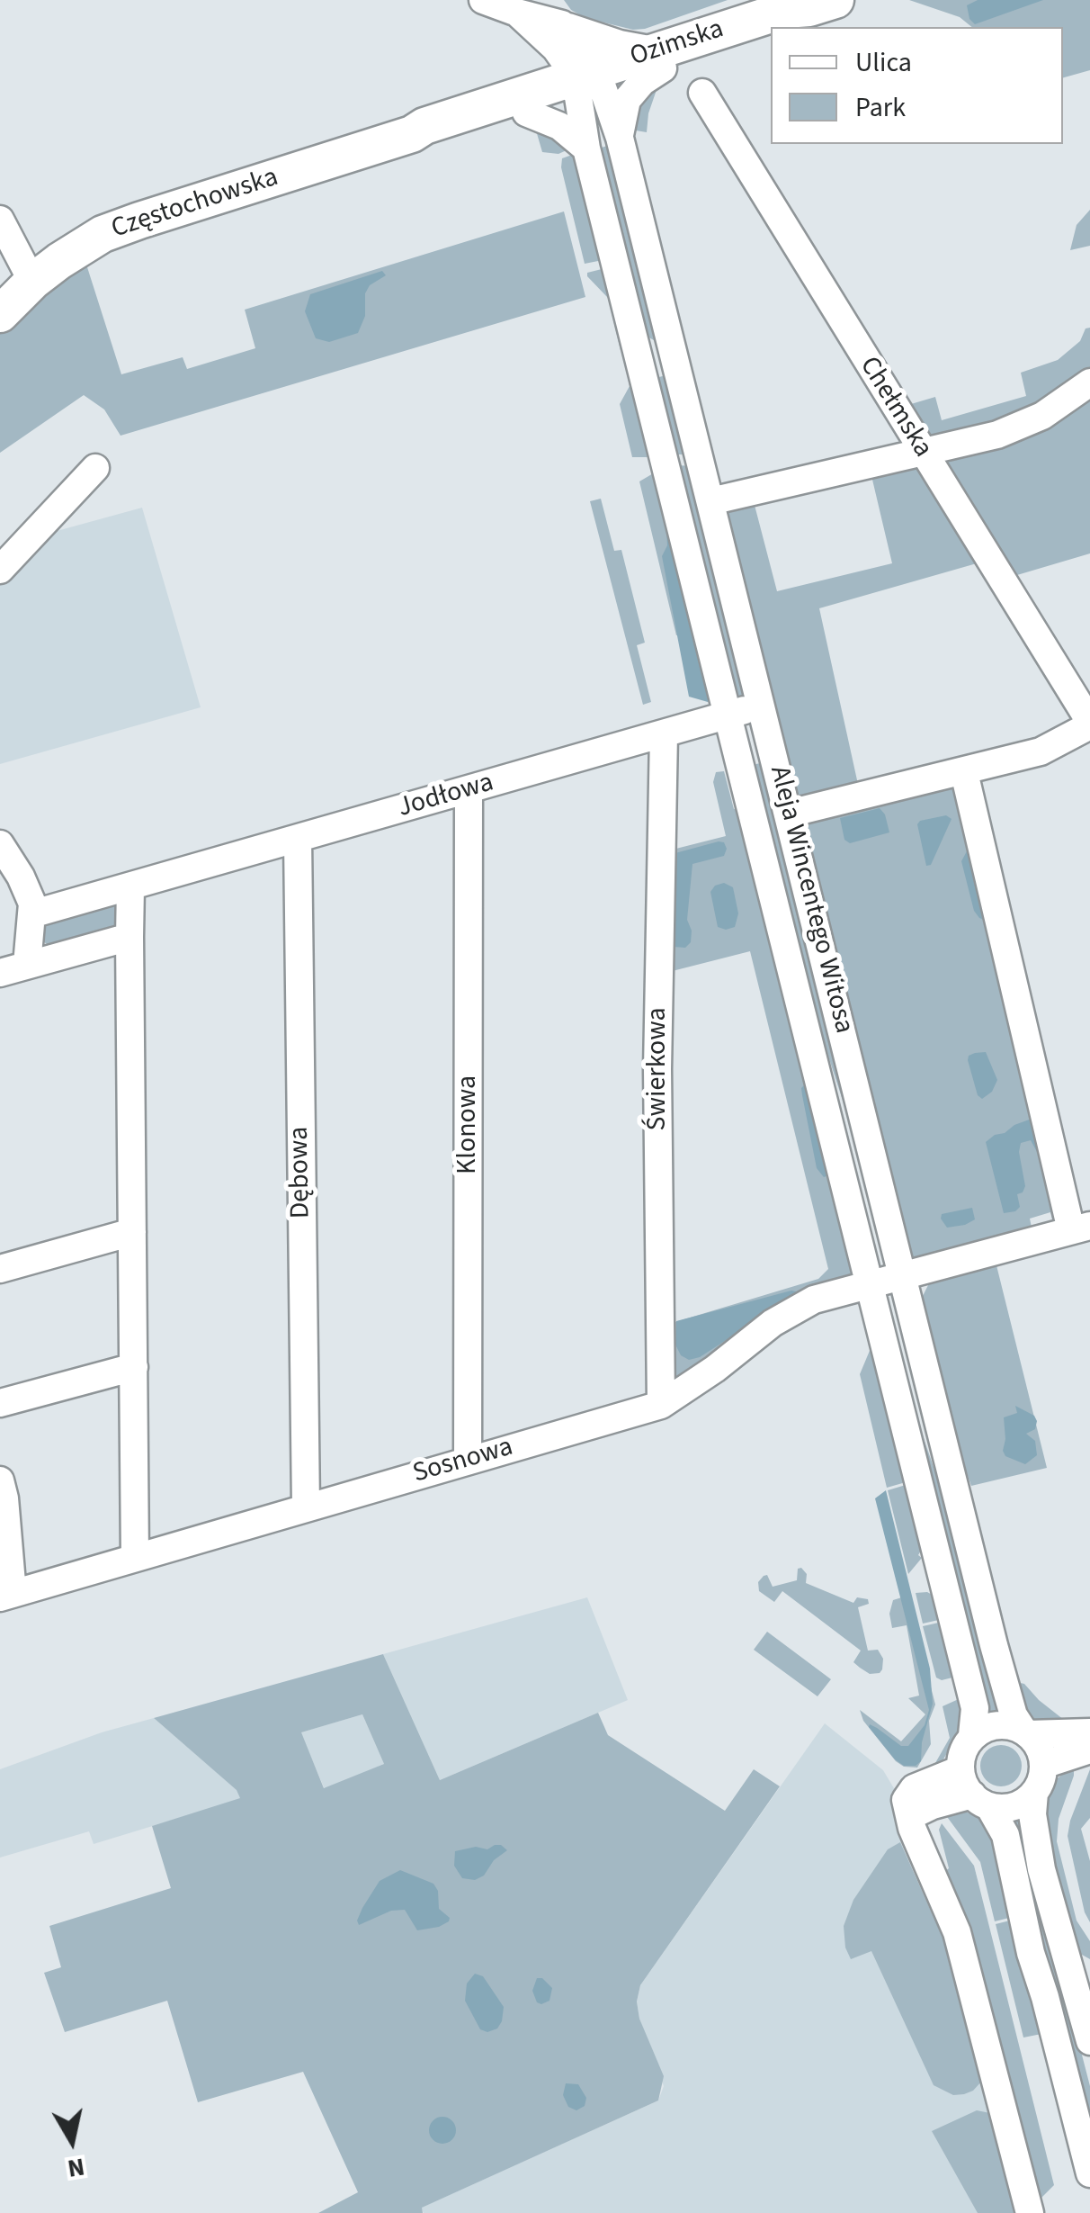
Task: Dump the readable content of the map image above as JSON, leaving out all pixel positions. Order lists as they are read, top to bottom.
{
  "streets": {
    "main road": ["Ozimska", "Częstochowska"],
    "street": [
      "Chełmska",
      "Jodłowa",
      "Aleja Wincentego Witosa",
      "Świerkowa",
      "Klonowa",
      "Dębowa",
      "Sosnowa"
    ]
  },
  "crossings": [
    ["Ozimska", "Częstochowska"],
    ["Ozimska", "Aleja Wincentego Witosa"],
    ["Częstochowska", "Aleja Wincentego Witosa"],
    ["Chełmska", "Aleja Wincentego Witosa"],
    ["Jodłowa", "Aleja Wincentego Witosa"],
    ["Jodłowa", "Świerkowa"],
    ["Jodłowa", "Klonowa"],
    ["Jodłowa", "Dębowa"],
    ["Aleja Wincentego Witosa", "Sosnowa"],
    ["Świerkowa", "Sosnowa"],
    ["Klonowa", "Sosnowa"],
    ["Dębowa", "Sosnowa"]
  ],
  "legend": ["Ulica", "Park"],
  "north": "bottom"
}
